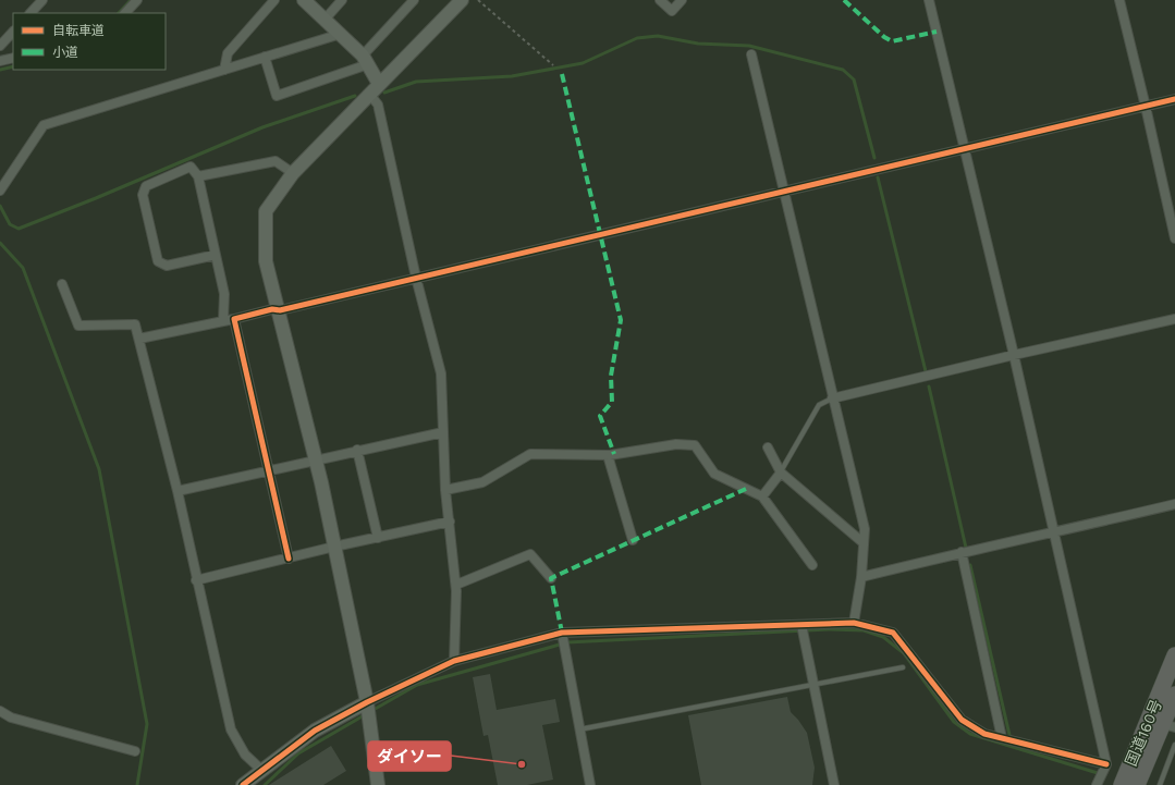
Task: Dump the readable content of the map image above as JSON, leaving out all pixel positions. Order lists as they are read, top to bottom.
{
  "streets": {
    "highway": ["国道160号"]
  },
  "places": ["ダイソー"],
  "legend": ["自転車道", "小道"]
}
